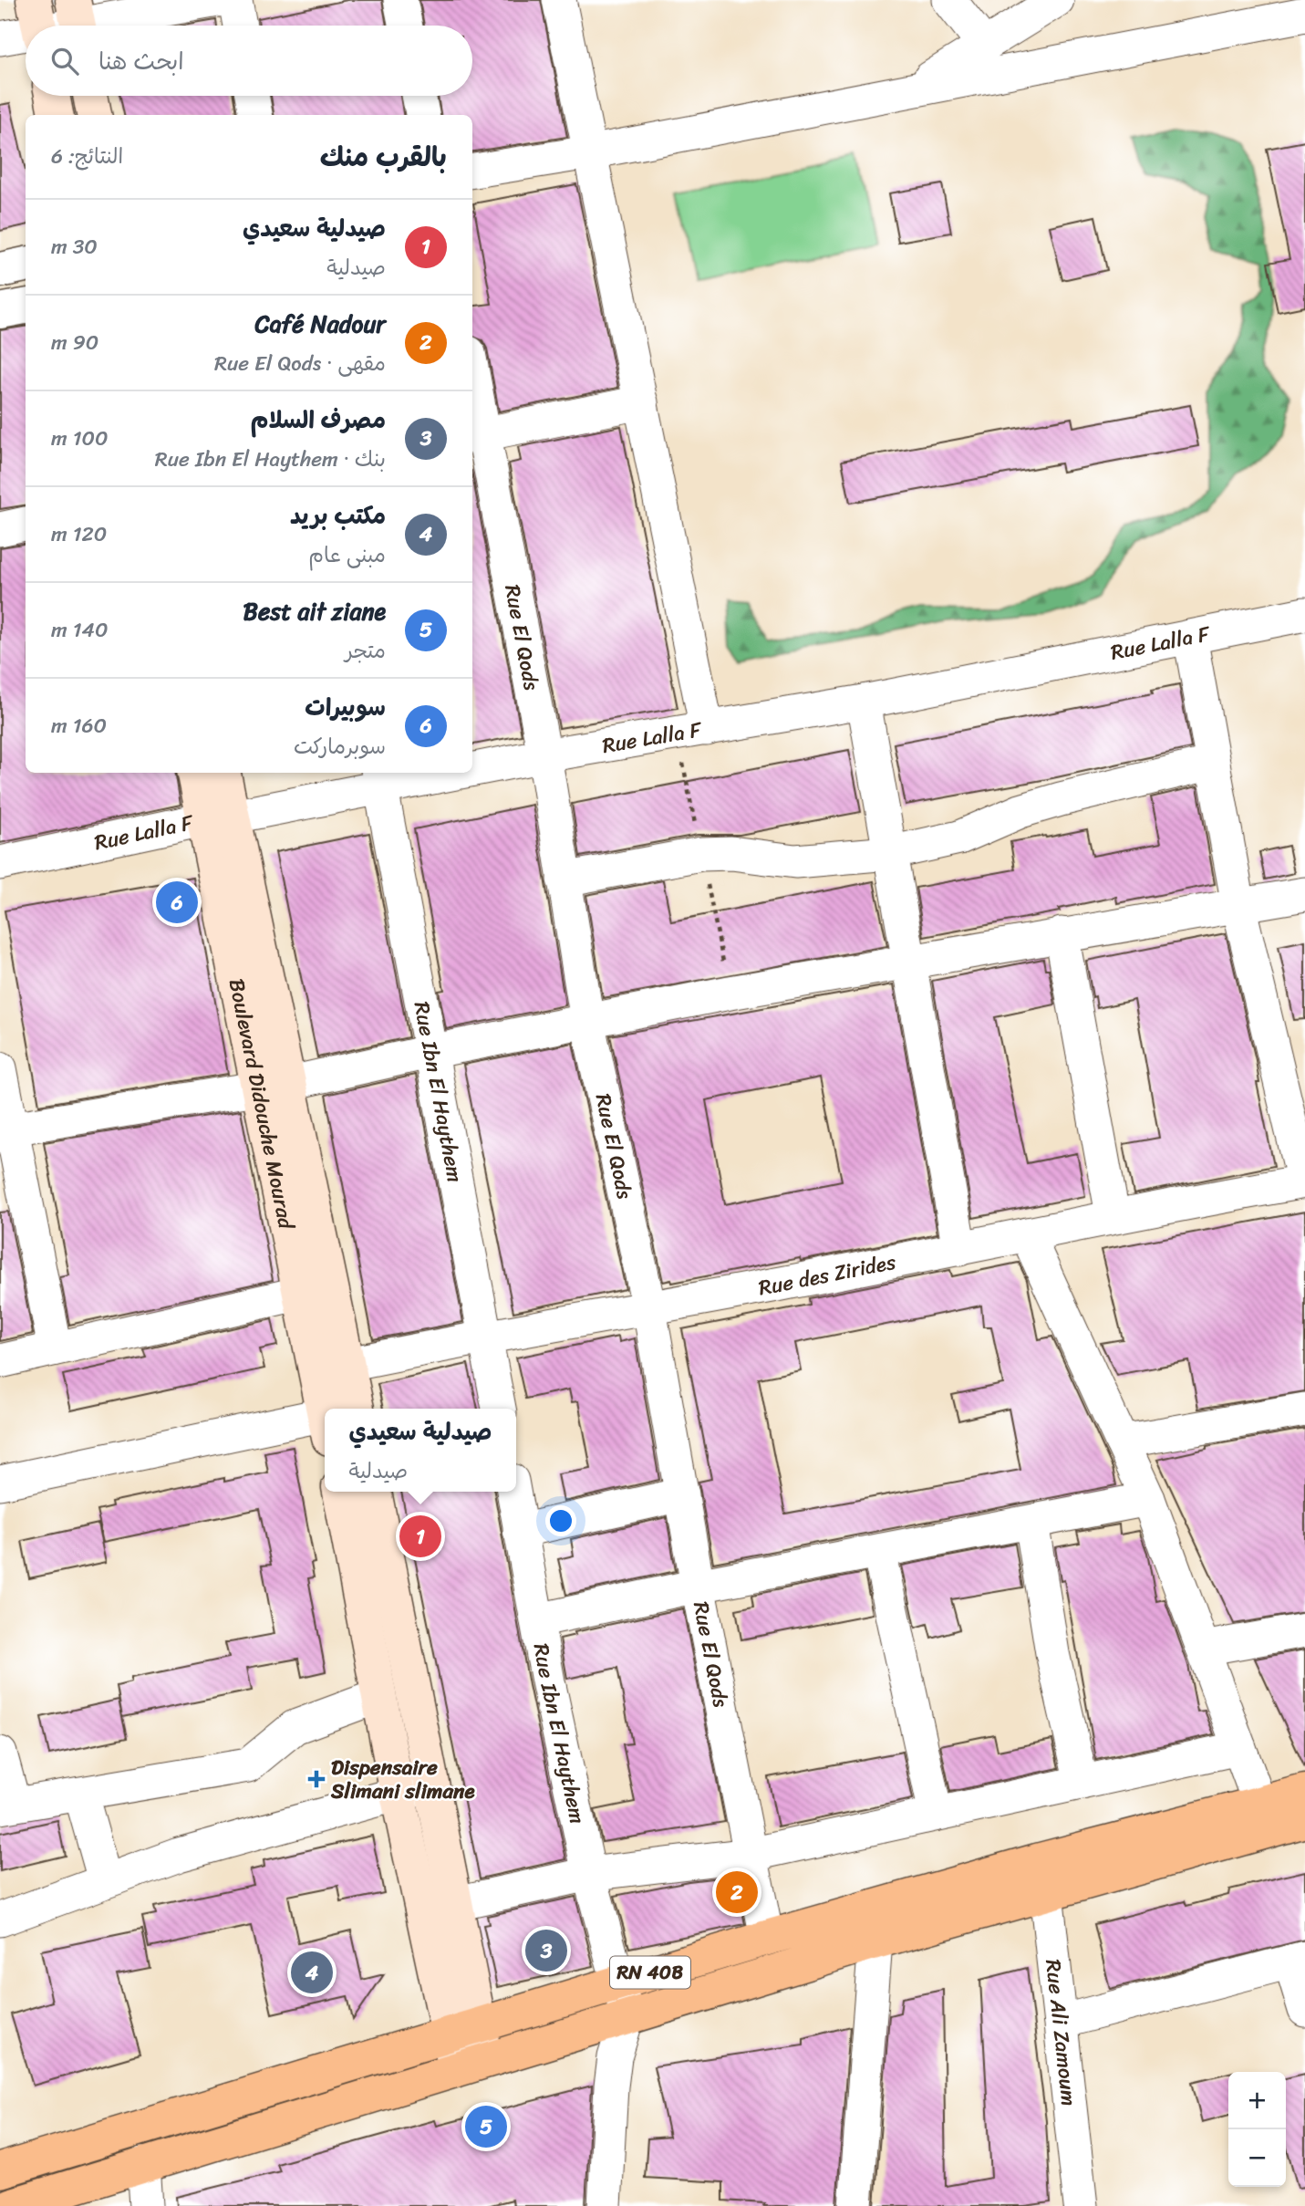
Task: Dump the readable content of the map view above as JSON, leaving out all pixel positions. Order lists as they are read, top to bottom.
{
  "streets": {
    "main road": ["Boulevard Didouche Mourad", "RN 40B"],
    "street": [
      "Rue El Qods",
      "Rue Lalla F",
      "Rue Ibn El Haythem",
      "Rue des Zirides",
      "Rue Ali Zamoum"
    ]
  },
  "crossings": [
    ["Rue El Qods", "Rue Lalla F"],
    ["Rue El Qods", "Rue des Zirides"],
    ["Rue El Qods", "RN 40B"],
    ["Rue Lalla F", "Rue Ibn El Haythem"],
    ["Rue Lalla F", "Boulevard Didouche Mourad"],
    ["Rue Ibn El Haythem", "Rue des Zirides"],
    ["Rue Ibn El Haythem", "RN 40B"],
    ["Boulevard Didouche Mourad", "Rue des Zirides"],
    ["RN 40B", "Rue Ali Zamoum"]
  ],
  "places": {
    "health": ["Dispensaire Slimani slimane"]
  },
  "page": {
    "search": "ابحث هنا",
    "heading": ["بالقرب منك", "النتائج: 6"],
    "list": [
      {
        "mark": "1",
        "name": "صيدلية سعيدي",
        "note": "صيدلية",
        "value": "30 m"
      },
      {
        "mark": "2",
        "name": "Café Nadour",
        "note": "مقهى · Rue El Qods",
        "value": "90 m"
      },
      {
        "mark": "3",
        "name": "مصرف السلام",
        "note": "بنك · Rue Ibn El Haythem",
        "value": "100 m"
      },
      {
        "mark": "4",
        "name": "مكتب بريد",
        "note": "مبنى عام",
        "value": "120 m"
      },
      {
        "mark": "5",
        "name": "Best ait ziane",
        "note": "متجر",
        "value": "140 m"
      },
      {
        "mark": "6",
        "name": "سوبيرات",
        "note": "سوبرماركت",
        "value": "160 m"
      }
    ],
    "pins": [
      "6",
      "1",
      "2",
      "3",
      "4",
      "5"
    ],
    "popup": ["صيدلية سعيدي", "صيدلية"],
    "map_buttons": ["+", "−"]
  }
}
